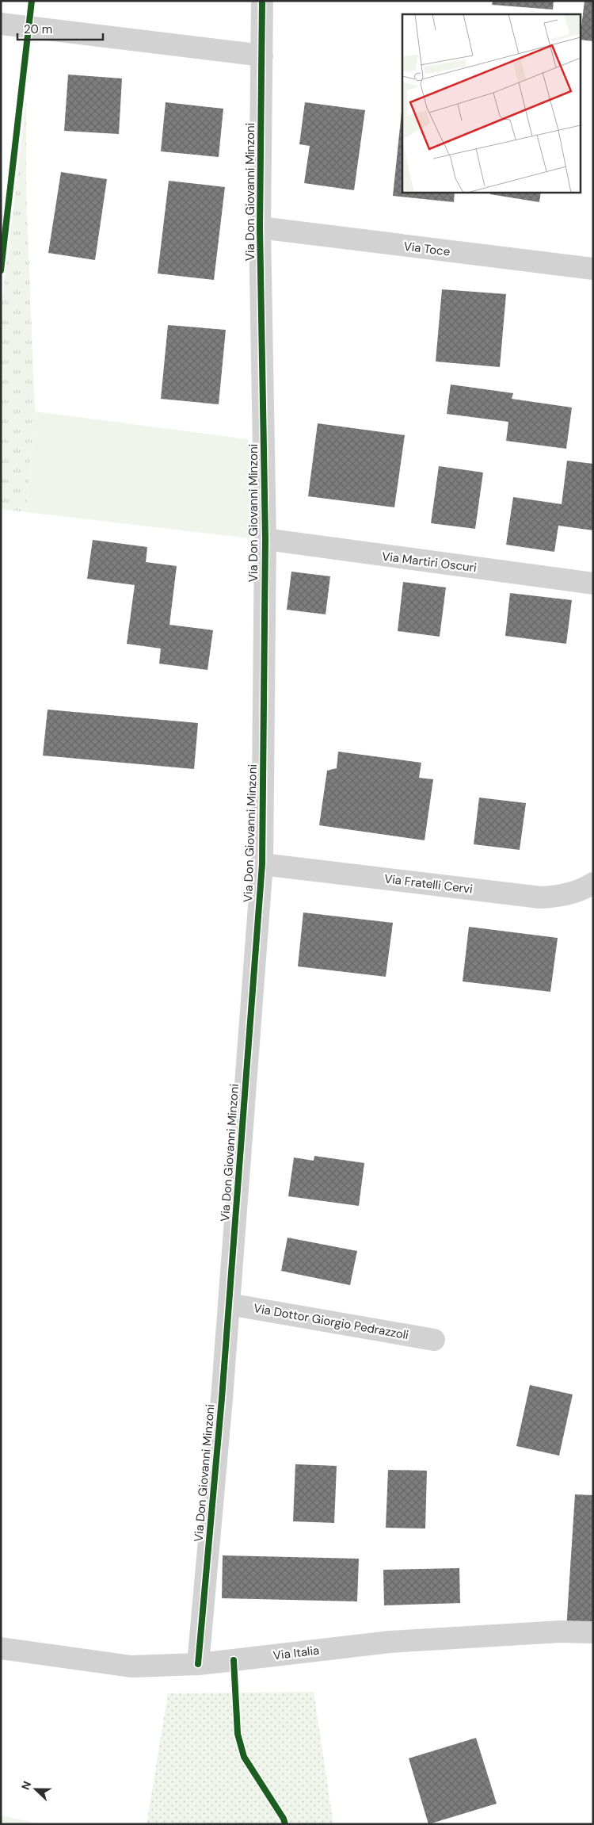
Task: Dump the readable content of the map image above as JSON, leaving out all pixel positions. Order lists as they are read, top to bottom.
{
  "streets": {
    "street": [
      "Via Don Giovanni Minzoni",
      "Via Toce",
      "Via Martiri Oscuri",
      "Via Fratelli Cervi",
      "Via Dottor Giorgio Pedrazzoli",
      "Via Italia"
    ]
  },
  "crossings": [
    ["Via Don Giovanni Minzoni", "Via Toce"],
    ["Via Don Giovanni Minzoni", "Via Martiri Oscuri"],
    ["Via Don Giovanni Minzoni", "Via Fratelli Cervi"],
    ["Via Don Giovanni Minzoni", "Via Dottor Giorgio Pedrazzoli"],
    ["Via Don Giovanni Minzoni", "Via Italia"]
  ],
  "scale_bar": "20 m",
  "north": "left"
}
